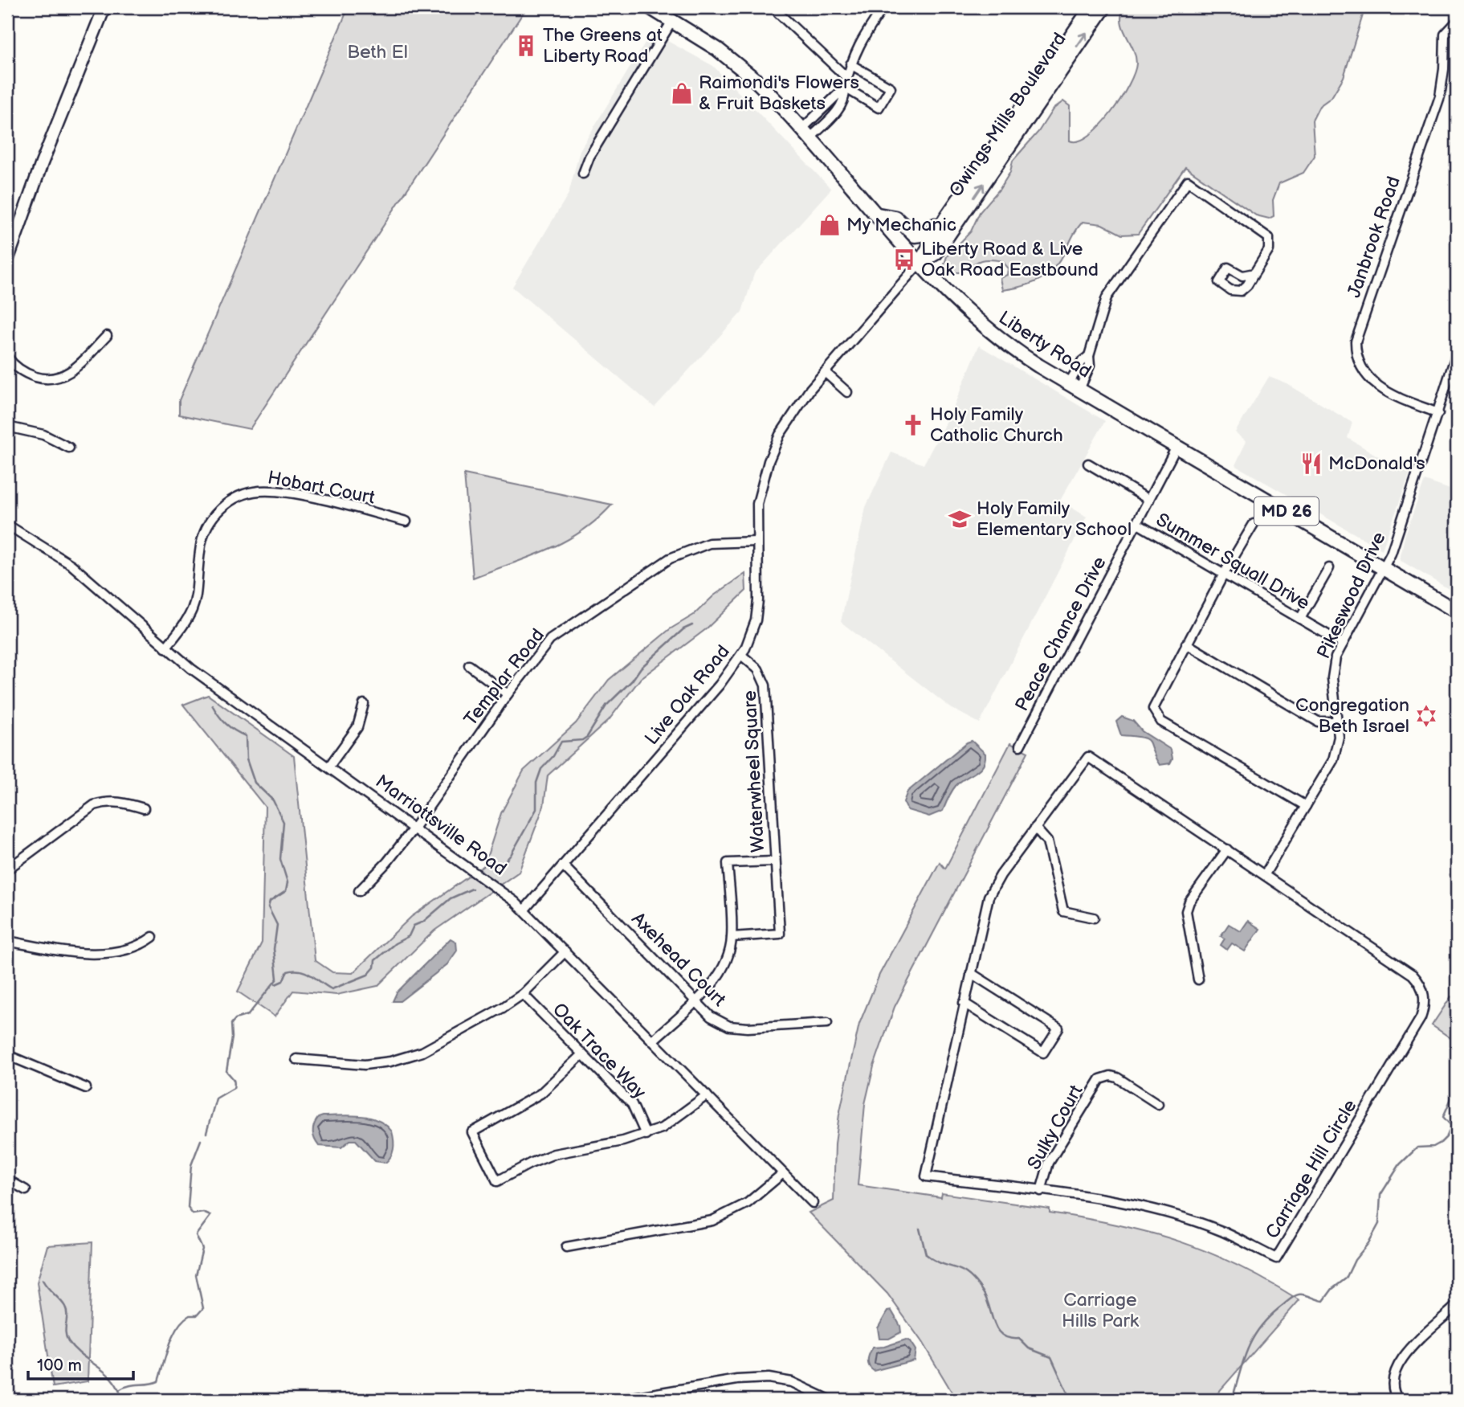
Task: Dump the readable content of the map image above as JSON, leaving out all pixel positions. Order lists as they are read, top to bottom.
{
  "streets": {
    "main road": ["Owings Mills Boulevard", "Liberty Road", "MD 26"],
    "street": [
      "Janbrook Road",
      "Hobart Court",
      "Summer Squall Drive",
      "Pikeswood Drive",
      "Peace Chance Drive",
      "Templar Road",
      "Live Oak Road",
      "Waterwheel Square",
      "Marriottsville Road",
      "Axehead Court",
      "Oak Trace Way",
      "Sulky Court",
      "Carriage Hill Circle"
    ]
  },
  "crossings": [
    ["Owings Mills Boulevard", "Liberty Road"],
    ["Owings Mills Boulevard", "Live Oak Road"],
    ["Janbrook Road", "Pikeswood Drive"],
    ["Liberty Road", "Pikeswood Drive"],
    ["Liberty Road", "Peace Chance Drive"],
    ["Liberty Road", "Live Oak Road"],
    ["Hobart Court", "Marriottsville Road"],
    ["Summer Squall Drive", "Pikeswood Drive"],
    ["Summer Squall Drive", "Peace Chance Drive"],
    ["Pikeswood Drive", "Carriage Hill Circle"],
    ["Templar Road", "Live Oak Road"],
    ["Templar Road", "Marriottsville Road"],
    ["Live Oak Road", "Waterwheel Square"],
    ["Live Oak Road", "Marriottsville Road"],
    ["Live Oak Road", "Axehead Court"],
    ["Waterwheel Square", "Marriottsville Road"],
    ["Waterwheel Square", "Axehead Court"],
    ["Sulky Court", "Carriage Hill Circle"]
  ],
  "parks": ["Beth El", "Carriage Hills Park"],
  "places": {
    "building": ["The Greens at Liberty Road"],
    "shop": ["Raimondi's Flowers & Fruit Baskets", "My Mechanic"],
    "bus stop": ["Liberty Road & Live Oak Road Eastbound"],
    "church": ["Holy Family Catholic Church"],
    "restaurant": ["McDonald's"],
    "school or university": ["Holy Family Elementary School"],
    "synagogue": ["Congregation Beth Israel"]
  },
  "scale_bar": "100 m"
}
